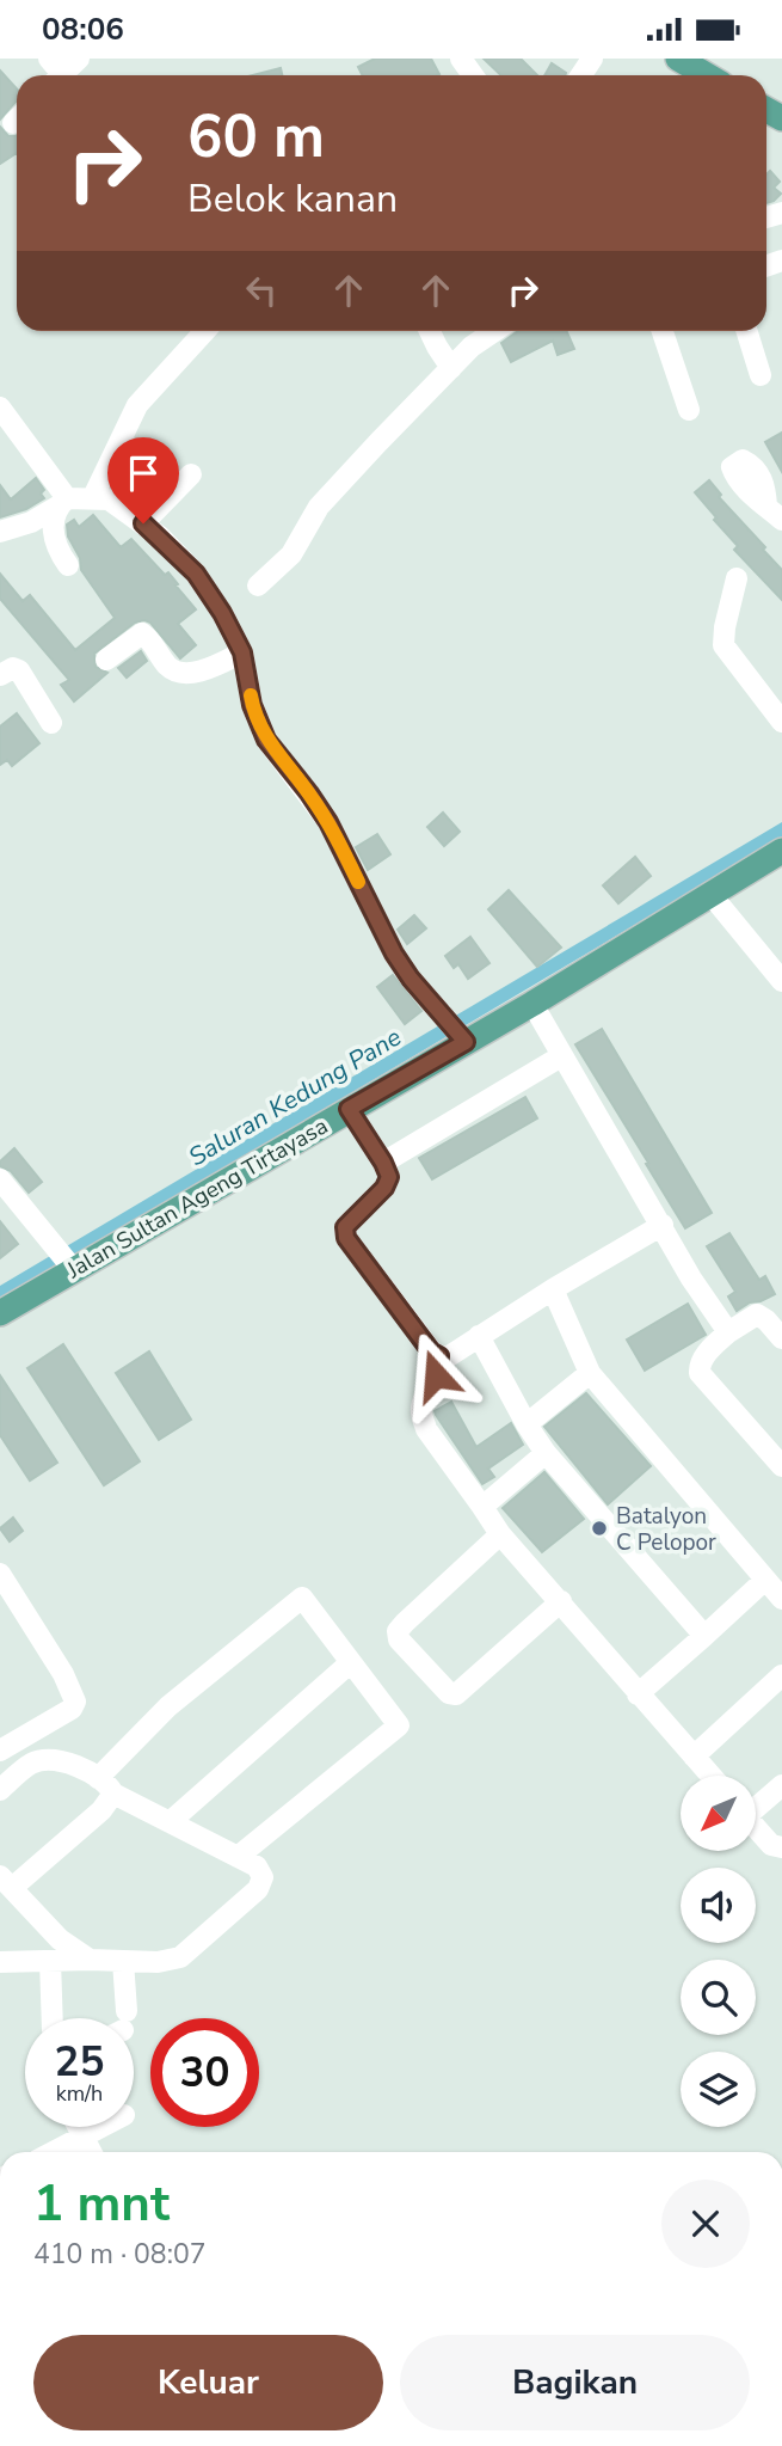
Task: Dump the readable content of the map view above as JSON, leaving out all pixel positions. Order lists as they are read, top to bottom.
{
  "streets": {
    "main road": ["Jalan Sultan Ageng Tirtayasa"]
  },
  "water": ["Saluran Kedung Pane"],
  "places": ["Batalyon C Pelopor"],
  "north": "bottom left",
  "page": {
    "status": "08:06",
    "turn": ["60 m", "Belok kanan"],
    "speed": "25 km/h",
    "limit": "30",
    "heading": ["1 mnt", "410 m · 08:07"],
    "buttons": ["Keluar", "Bagikan"]
  }
}
